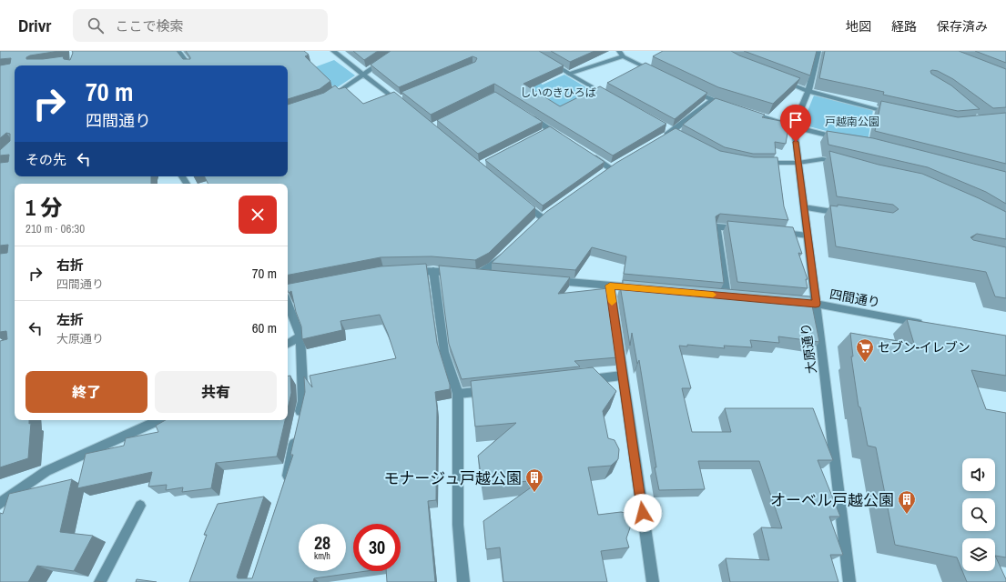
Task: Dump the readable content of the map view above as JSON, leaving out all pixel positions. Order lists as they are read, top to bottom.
{
  "streets": {
    "street": ["四間通り", "大原通り"]
  },
  "crossings": [
    ["四間通り", "大原通り"]
  ],
  "parks": ["しいのきひろば", "戸越南公園"],
  "places": {
    "supermarket": ["セブン-イレブン"],
    "building": ["モナージュ戸越公園", "オーベル戸越公園"]
  },
  "page": {
    "header": "Drivr",
    "search": "ここで検索",
    "nav": ["地図", "経路", "保存済み"],
    "turn": ["70 m", "四間通り"],
    "then": "その先",
    "heading": ["1 分", "210 m · 06:30"],
    "list": [
      {
        "name": "右折",
        "note": "四間通り",
        "value": "70 m"
      },
      {
        "name": "左折",
        "note": "大原通り",
        "value": "60 m"
      }
    ],
    "buttons": ["終了", "共有"],
    "speed": "28 km/h",
    "limit": "30"
  }
}
